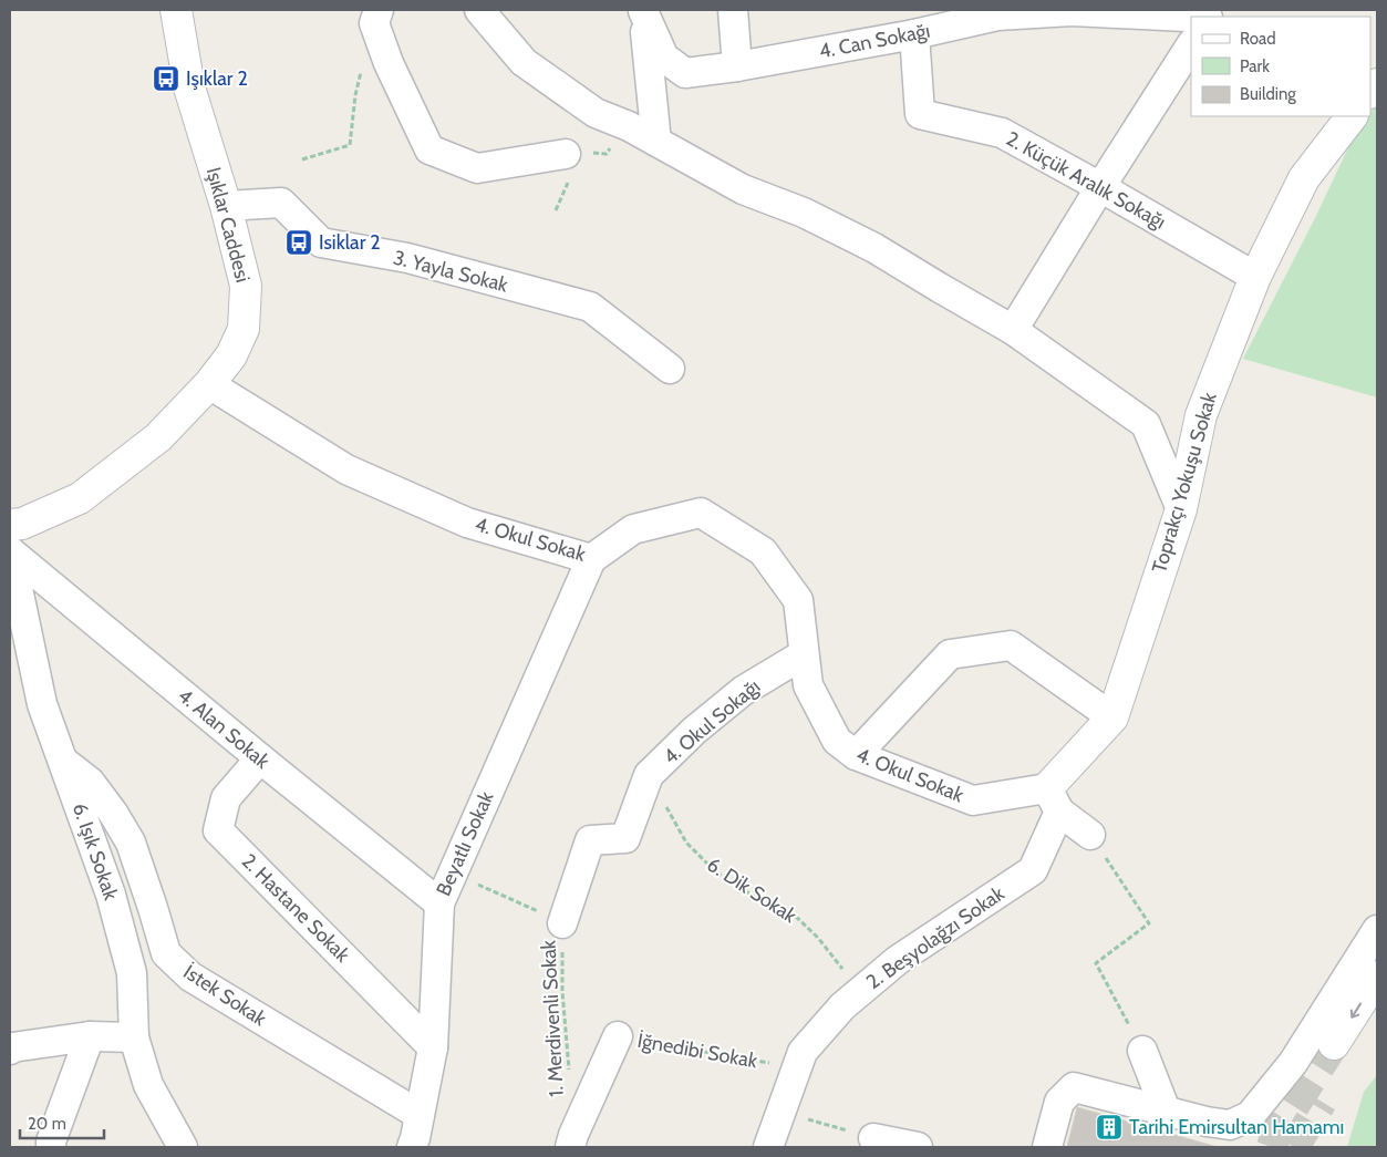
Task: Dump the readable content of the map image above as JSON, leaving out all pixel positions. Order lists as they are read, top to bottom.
{
  "streets": {
    "main road": ["Işıklar Caddesi", "Toprakçı Yokuşu Sokak"],
    "street": [
      "4. Can Sokağı",
      "2. Küçük Aralık Sokağı",
      "3. Yayla Sokak",
      "4. Okul Sokak",
      "4. Okul Sokağı",
      "4. Alan Sokak",
      "Beyatlı Sokak",
      "6. Işık Sokak",
      "2. Hastane Sokak",
      "2. Beşyolağzı Sokak",
      "İstek Sokak",
      "İğnedibi Sokak"
    ],
    "path": ["6. Dik Sokak", "1. Merdivenli Sokak"]
  },
  "crossings": [
    ["4. Can Sokağı", "2. Küçük Aralık Sokağı"],
    ["2. Küçük Aralık Sokağı", "Toprakçı Yokuşu Sokak"],
    ["Işıklar Caddesi", "3. Yayla Sokak"],
    ["Işıklar Caddesi", "4. Okul Sokak"],
    ["Toprakçı Yokuşu Sokak", "4. Okul Sokak"],
    ["Toprakçı Yokuşu Sokak", "2. Beşyolağzı Sokak"],
    ["4. Okul Sokak", "4. Okul Sokağı"],
    ["4. Okul Sokak", "Beyatlı Sokak"],
    ["4. Okul Sokak", "2. Beşyolağzı Sokak"],
    ["4. Okul Sokağı", "6. Dik Sokak"],
    ["4. Alan Sokak", "Beyatlı Sokak"],
    ["4. Alan Sokak", "6. Işık Sokak"],
    ["4. Alan Sokak", "2. Hastane Sokak"],
    ["Beyatlı Sokak", "2. Hastane Sokak"],
    ["Beyatlı Sokak", "İstek Sokak"],
    ["Beyatlı Sokak", "1. Merdivenli Sokak"],
    ["6. Işık Sokak", "İstek Sokak"],
    ["6. Dik Sokak", "2. Beşyolağzı Sokak"],
    ["2. Beşyolağzı Sokak", "İğnedibi Sokak"]
  ],
  "places": {
    "bus stop": ["Işıklar 2", "Isiklar 2"],
    "building": ["Tarihi Emirsultan Hamamı"]
  },
  "legend": ["Road", "Park", "Building"],
  "scale_bar": "20 m"
}
